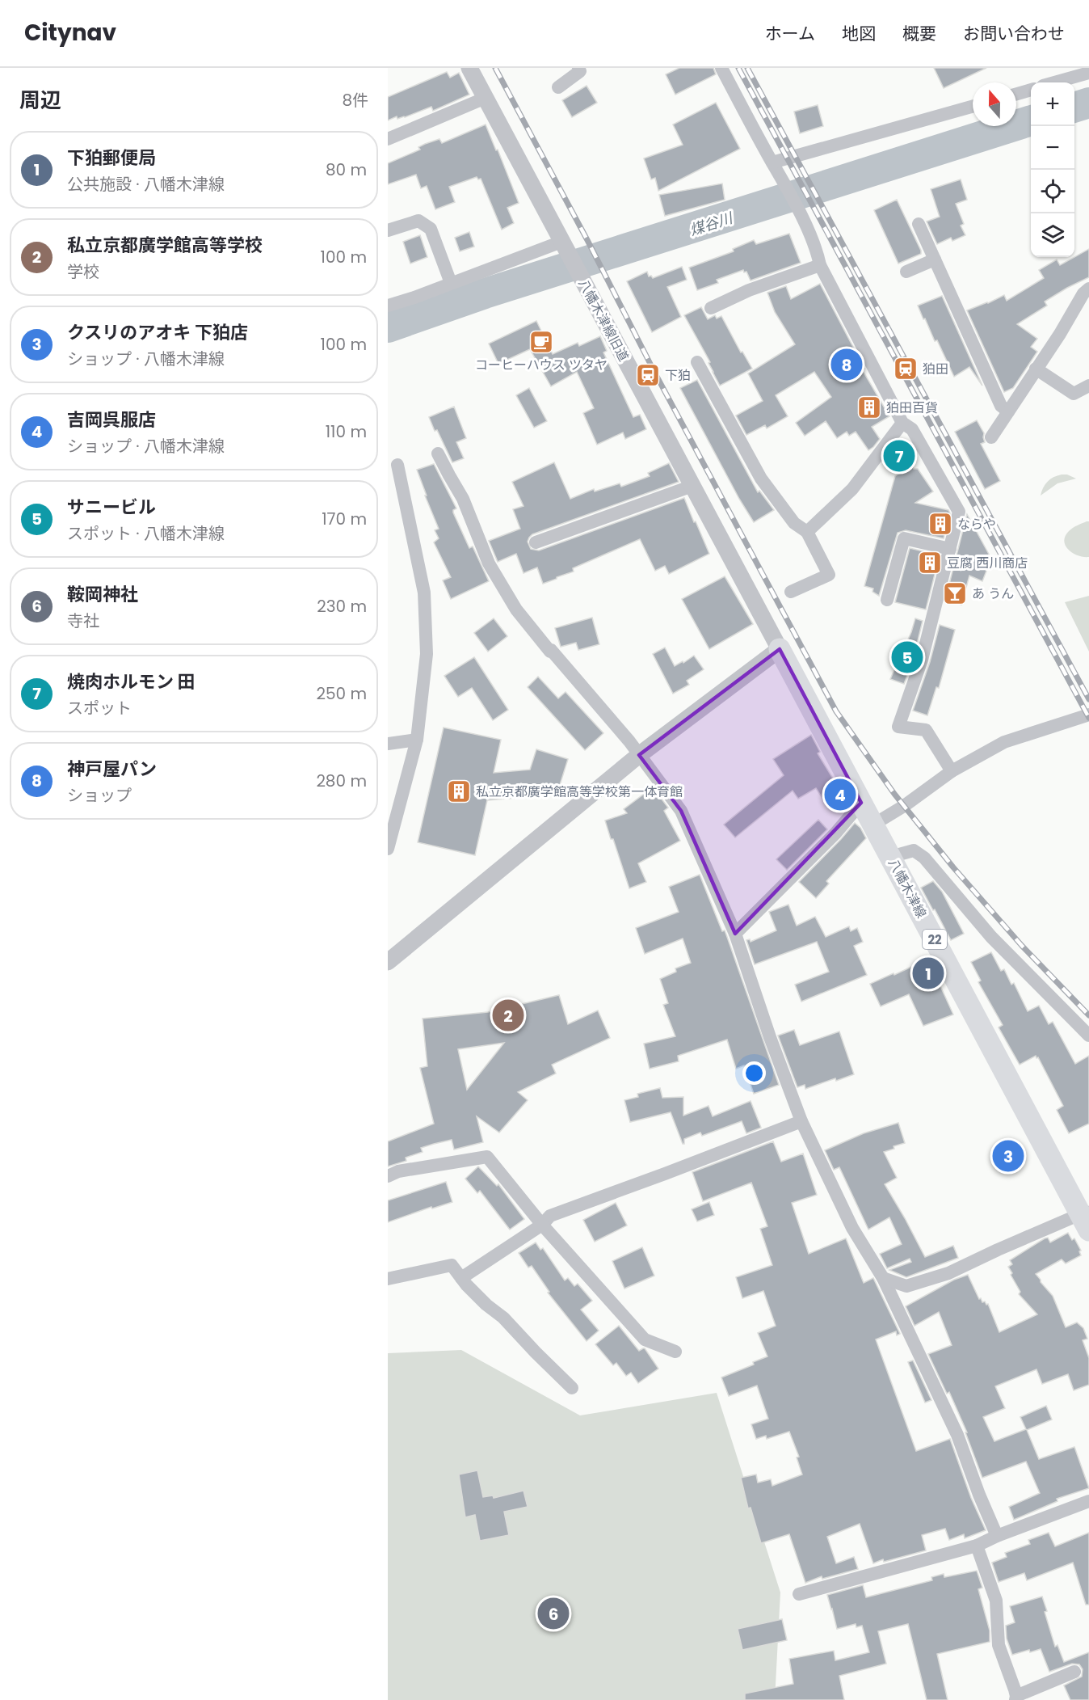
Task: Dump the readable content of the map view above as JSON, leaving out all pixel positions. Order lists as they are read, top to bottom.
{
  "streets": {
    "main road": ["八幡木津線", "22"],
    "street": ["八幡木津線旧道"]
  },
  "crossings": [
    ["八幡木津線旧道", "八幡木津線"]
  ],
  "water": ["煤谷川"],
  "places": {
    "cafe": ["コーヒーハウス ツタヤ"],
    "station": ["狛田", "下狛"],
    "building": [
      "狛田百貨",
      "ならや",
      "豆腐 西川商店",
      "私立京都廣学館高等学校第一体育館"
    ],
    "bar": ["あ うん"]
  },
  "north": "top",
  "page": {
    "header": "Citynav",
    "nav": [
      "ホーム",
      "地図",
      "概要",
      "お問い合わせ"
    ],
    "heading": ["周辺", "8件"],
    "map_buttons": ["+", "−"],
    "list": [
      {
        "mark": "1",
        "name": "下狛郵便局",
        "note": "公共施設 · 八幡木津線",
        "value": "80 m"
      },
      {
        "mark": "2",
        "name": "私立京都廣学館高等学校",
        "note": "学校",
        "value": "100 m"
      },
      {
        "mark": "3",
        "name": "クスリのアオキ 下狛店",
        "note": "ショップ · 八幡木津線",
        "value": "100 m"
      },
      {
        "mark": "4",
        "name": "吉岡呉服店",
        "note": "ショップ · 八幡木津線",
        "value": "110 m"
      },
      {
        "mark": "5",
        "name": "サニービル",
        "note": "スポット · 八幡木津線",
        "value": "170 m"
      },
      {
        "mark": "6",
        "name": "鞍岡神社",
        "note": "寺社",
        "value": "230 m"
      },
      {
        "mark": "7",
        "name": "焼肉ホルモン 田",
        "note": "スポット",
        "value": "250 m"
      },
      {
        "mark": "8",
        "name": "神戸屋パン",
        "note": "ショップ",
        "value": "280 m"
      }
    ],
    "pins": [
      "8",
      "7",
      "5",
      "4",
      "1",
      "2",
      "3",
      "6"
    ]
  }
}
